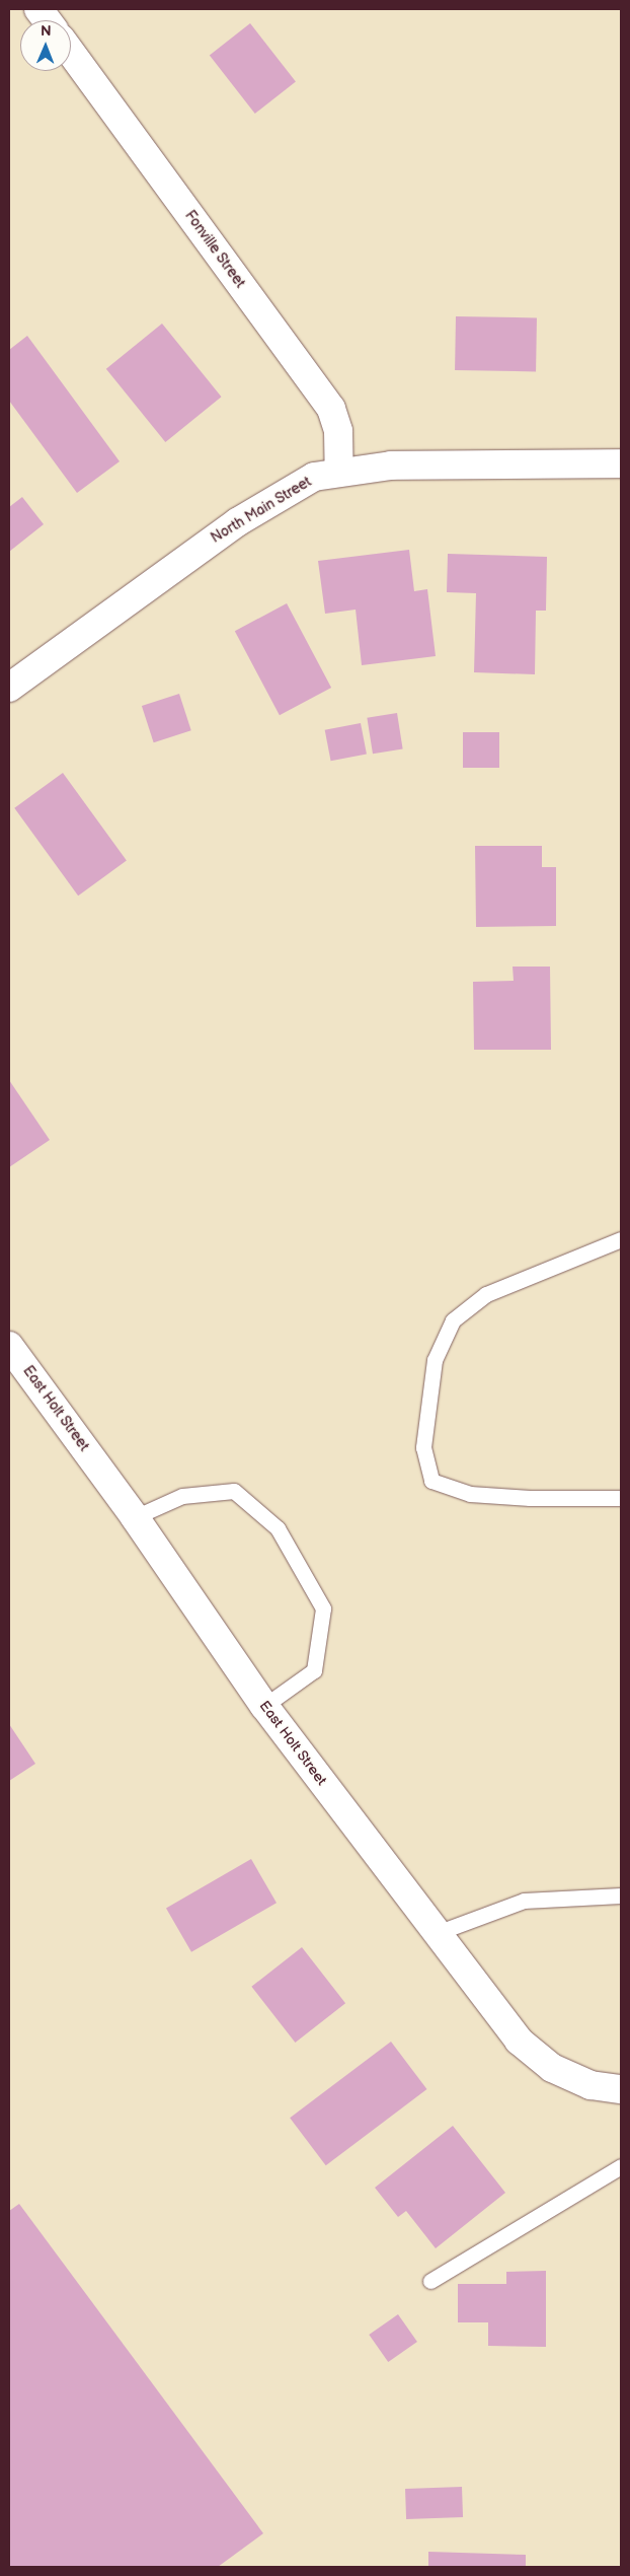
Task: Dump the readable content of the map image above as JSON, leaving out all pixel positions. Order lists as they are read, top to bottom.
{
  "streets": {
    "street": ["Fonville Street", "North Main Street", "East Holt Street"]
  },
  "crossings": [
    ["Fonville Street", "North Main Street"]
  ],
  "north": "top"
}
